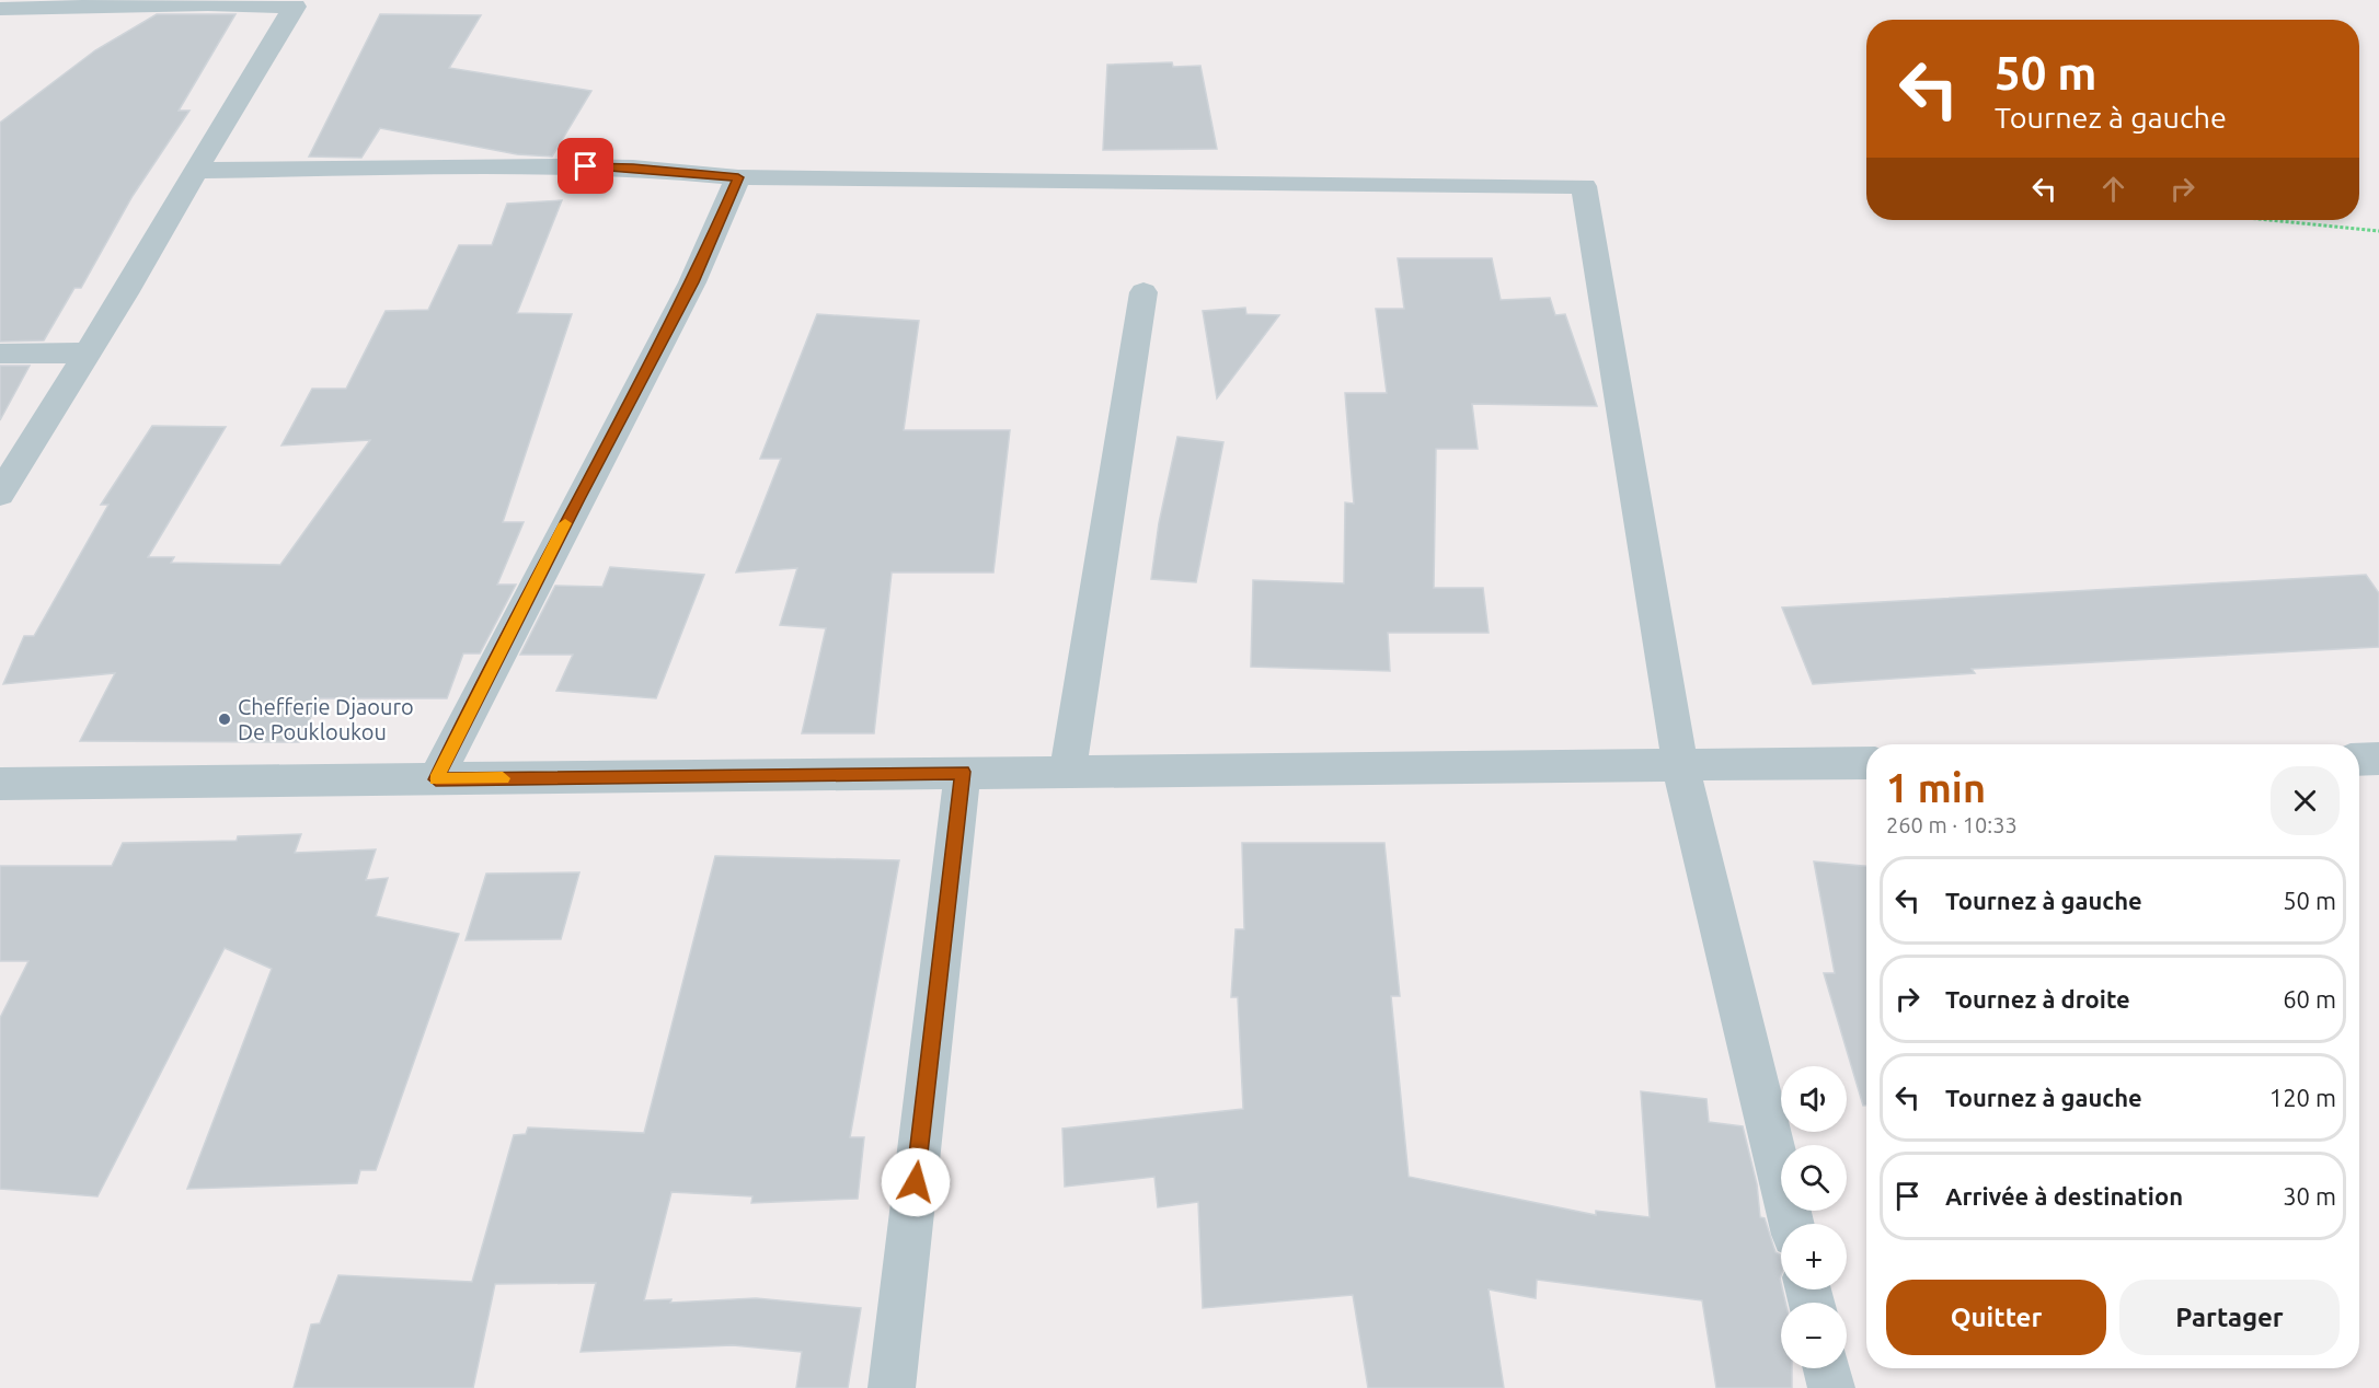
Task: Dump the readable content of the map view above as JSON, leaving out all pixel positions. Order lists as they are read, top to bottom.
{
  "places": ["Chefferie Djaouro De Poukloukou"],
  "page": {
    "turn": ["50 m", "Tournez à gauche"],
    "heading": ["1 min", "260 m · 10:33"],
    "list": [
      {
        "name": "Tournez à gauche",
        "value": "50 m"
      },
      {
        "name": "Tournez à droite",
        "value": "60 m"
      },
      {
        "name": "Tournez à gauche",
        "value": "120 m"
      },
      {
        "name": "Arrivée à destination",
        "value": "30 m"
      }
    ],
    "map_buttons": ["+", "−"],
    "buttons": ["Quitter", "Partager"]
  }
}
